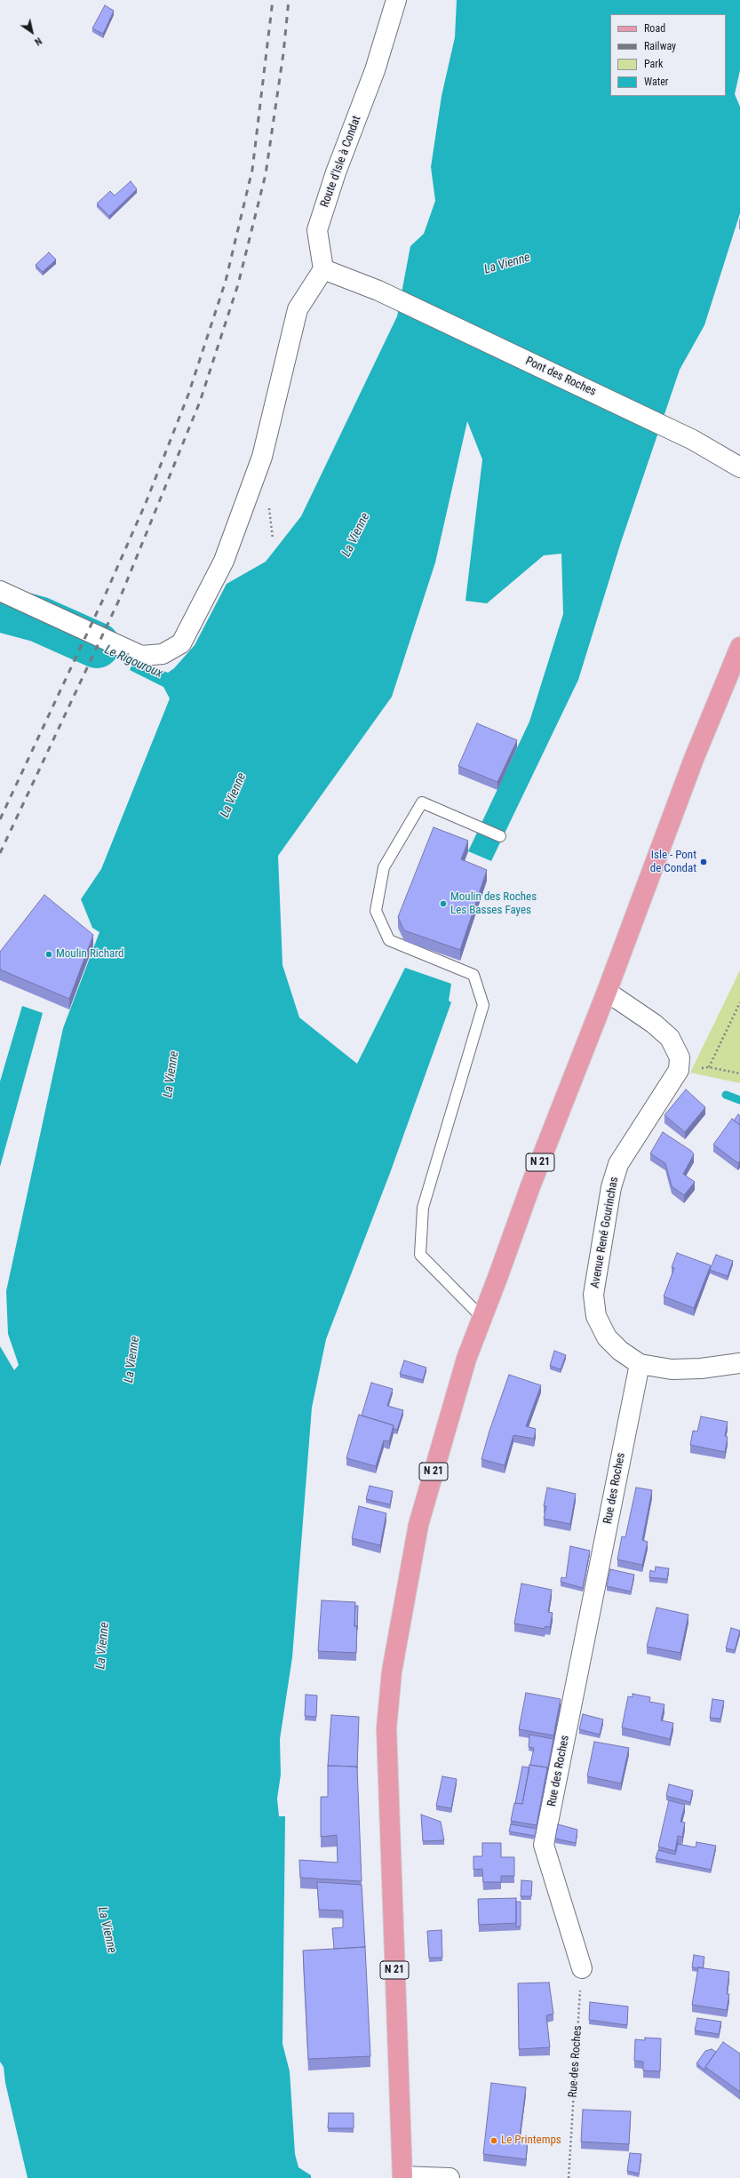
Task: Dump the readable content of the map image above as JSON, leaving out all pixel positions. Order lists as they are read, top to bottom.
{
  "streets": {
    "main road": ["N 21"],
    "street": [
      "Route d'Isle à Condat",
      "Pont des Roches",
      "Avenue René Gourinchas",
      "Rue des Roches"
    ]
  },
  "crossings": [
    ["Route d'Isle à Condat", "Pont des Roches"],
    ["Avenue René Gourinchas", "Rue des Roches"]
  ],
  "water": ["La Vienne", "Le Rigouroux"],
  "places": [
    "Isle - Pont de Condat",
    "Moulin des Roches Les Basses Fayes",
    "Moulin Richard",
    "Le Printemps"
  ],
  "legend": [
    "Road",
    "Railway",
    "Park",
    "Water"
  ],
  "north": "bottom right"
}
